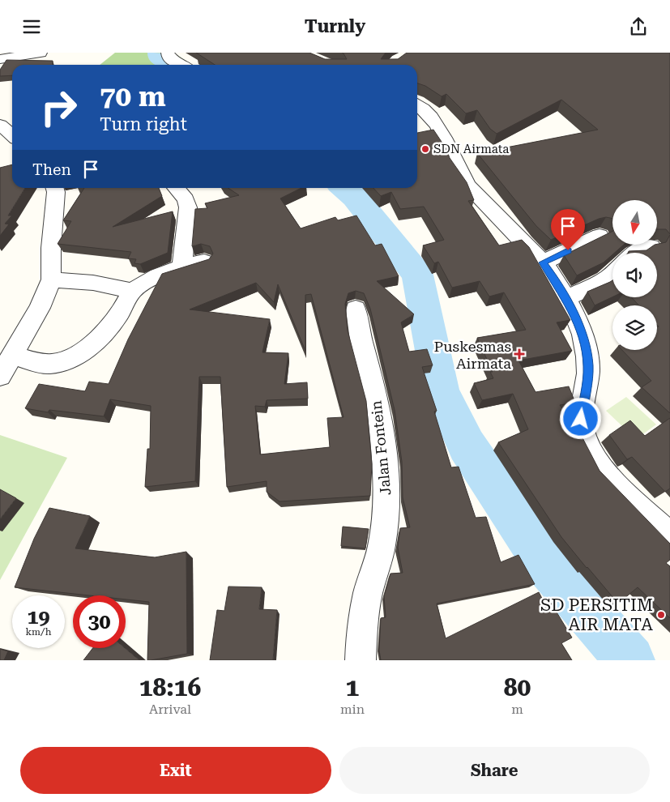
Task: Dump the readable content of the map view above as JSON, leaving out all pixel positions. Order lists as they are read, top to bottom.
{
  "streets": {
    "street": ["Jalan Fontein"]
  },
  "places": {
    "other": ["SDN Airmata", "SD PERSITIM AIR MATA"],
    "health": ["Puskesmas Airmata"]
  },
  "north": "bottom",
  "page": {
    "header": "Turnly",
    "turn": ["70 m", "Turn right"],
    "then": "Then",
    "speed": "19 km/h",
    "limit": "30",
    "eta": [
      "18:16",
      "Arrival",
      "1",
      "min",
      "80",
      "m"
    ],
    "buttons": ["Exit", "Share"]
  }
}
